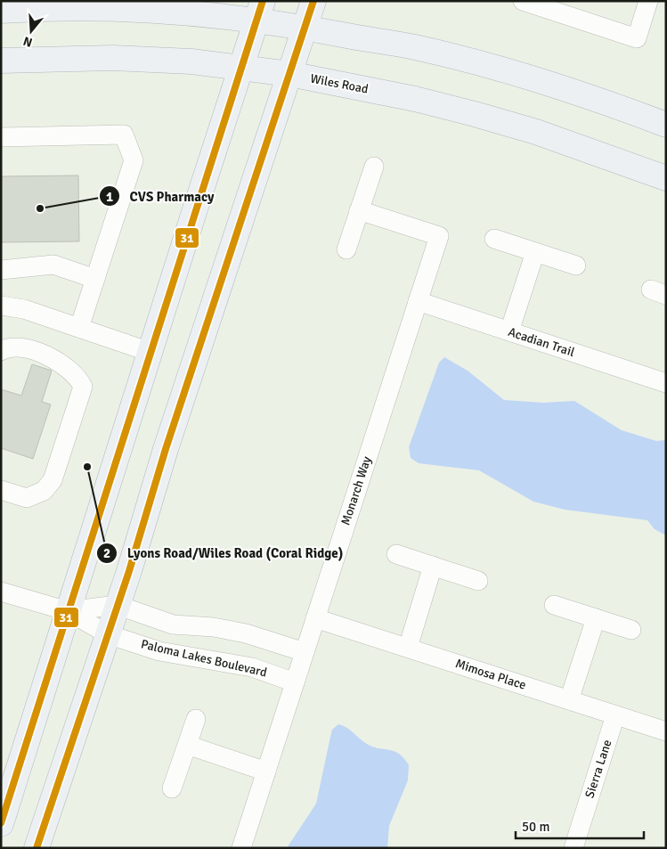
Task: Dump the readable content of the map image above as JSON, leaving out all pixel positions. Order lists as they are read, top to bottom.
{
  "streets": {
    "main road": ["Wiles Road"],
    "street": [
      "Acadian Trail",
      "Monarch Way",
      "Paloma Lakes Boulevard",
      "Mimosa Place",
      "Sierra Lane"
    ]
  },
  "crossings": [
    ["Acadian Trail", "Monarch Way"],
    ["Monarch Way", "Paloma Lakes Boulevard"],
    ["Monarch Way", "Mimosa Place"],
    ["Mimosa Place", "Sierra Lane"]
  ],
  "places": ["CVS Pharmacy", "Lyons Road/Wiles Road (Coral Ridge)"],
  "lines": ["transit line 31"],
  "scale_bar": "50 m",
  "north": "bottom"
}
